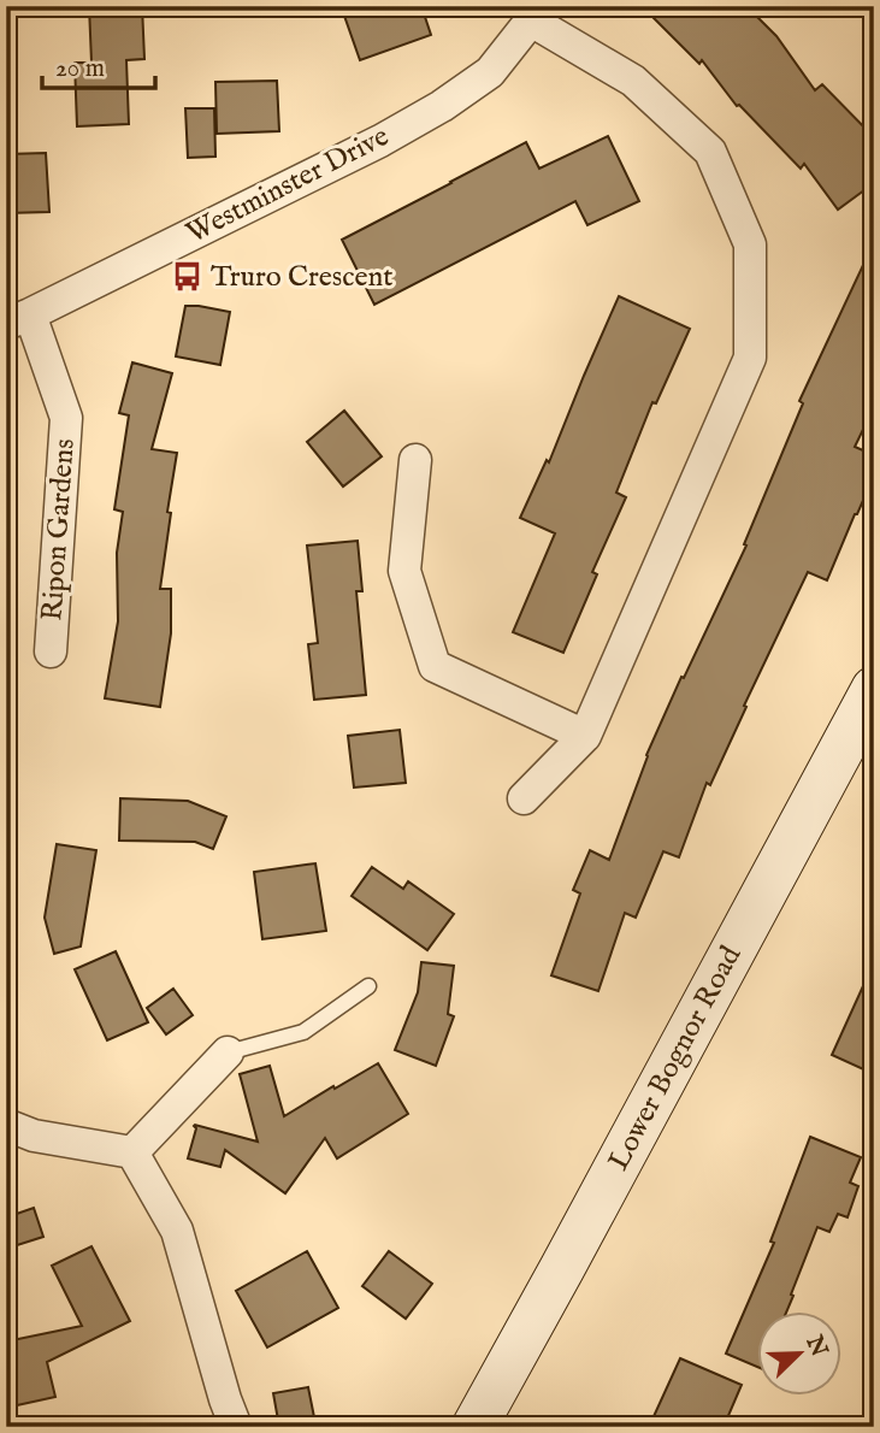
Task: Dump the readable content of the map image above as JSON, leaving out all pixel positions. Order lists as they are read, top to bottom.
{
  "streets": {
    "main road": ["Lower Bognor Road"],
    "street": ["Westminster Drive", "Ripon Gardens"]
  },
  "crossings": [
    ["Westminster Drive", "Ripon Gardens"]
  ],
  "places": {
    "bus stop": ["Truro Crescent"]
  },
  "scale_bar": "20 m",
  "north": "top right"
}
